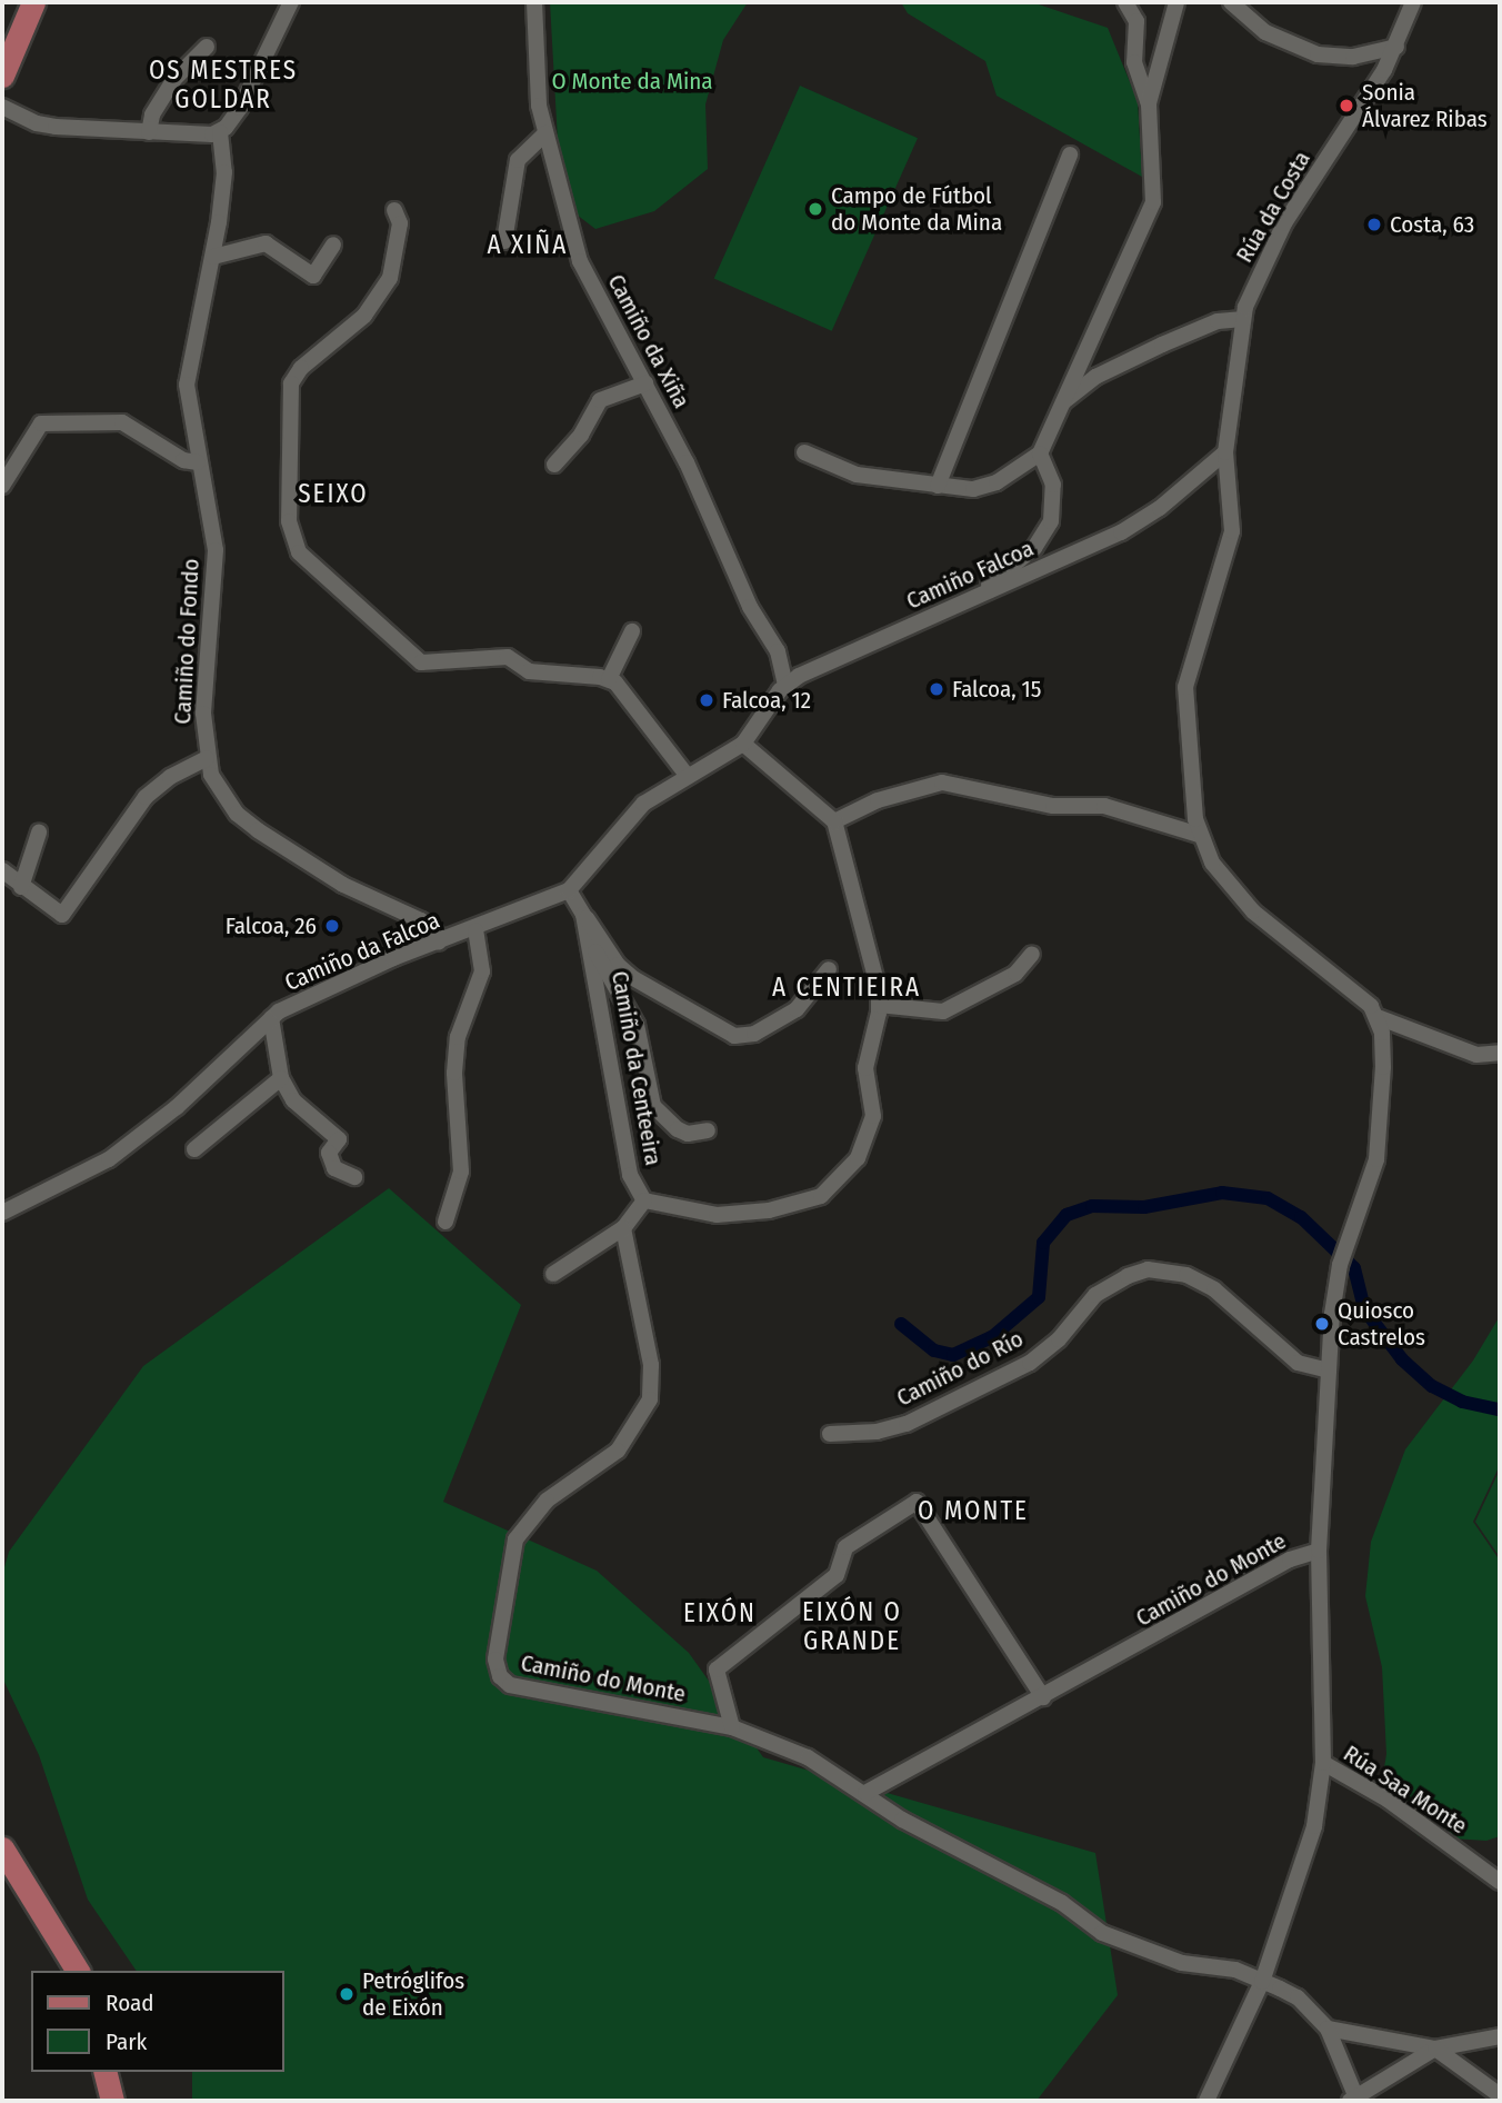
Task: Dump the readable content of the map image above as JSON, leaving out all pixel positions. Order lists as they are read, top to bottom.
{
  "streets": {
    "street": [
      "Rúa da Costa",
      "Camiño da Xiña",
      "Camiño Falcoa",
      "Camiño do Fondo",
      "Camiño da Falcoa",
      "Camiño da Centeeira",
      "Camiño do Río",
      "Camiño do Monte",
      "Rúa Saa Monte"
    ]
  },
  "crossings": [
    ["Rúa da Costa", "Camiño Falcoa"],
    ["Camiño da Xiña", "Camiño Falcoa"],
    ["Camiño Falcoa", "Camiño da Falcoa"],
    ["Camiño do Fondo", "Camiño da Falcoa"],
    ["Camiño da Falcoa", "Camiño da Centeeira"]
  ],
  "districts": [
    "OS MESTRES GOLDAR",
    "A XIÑA",
    "SEIXO",
    "A CENTIEIRA",
    "O MONTE",
    "EIXÓN O GRANDE",
    "EIXÓN"
  ],
  "parks": ["O Monte da Mina"],
  "places": [
    "Sonia Álvarez Ribas",
    "Campo de Fútbol do Monte da Mina",
    "Costa, 63",
    "Falcoa, 15",
    "Falcoa, 12",
    "Falcoa, 26",
    "Quiosco Castrelos",
    "Petróglifos de Eixón"
  ],
  "legend": ["Road", "Park"]
}
